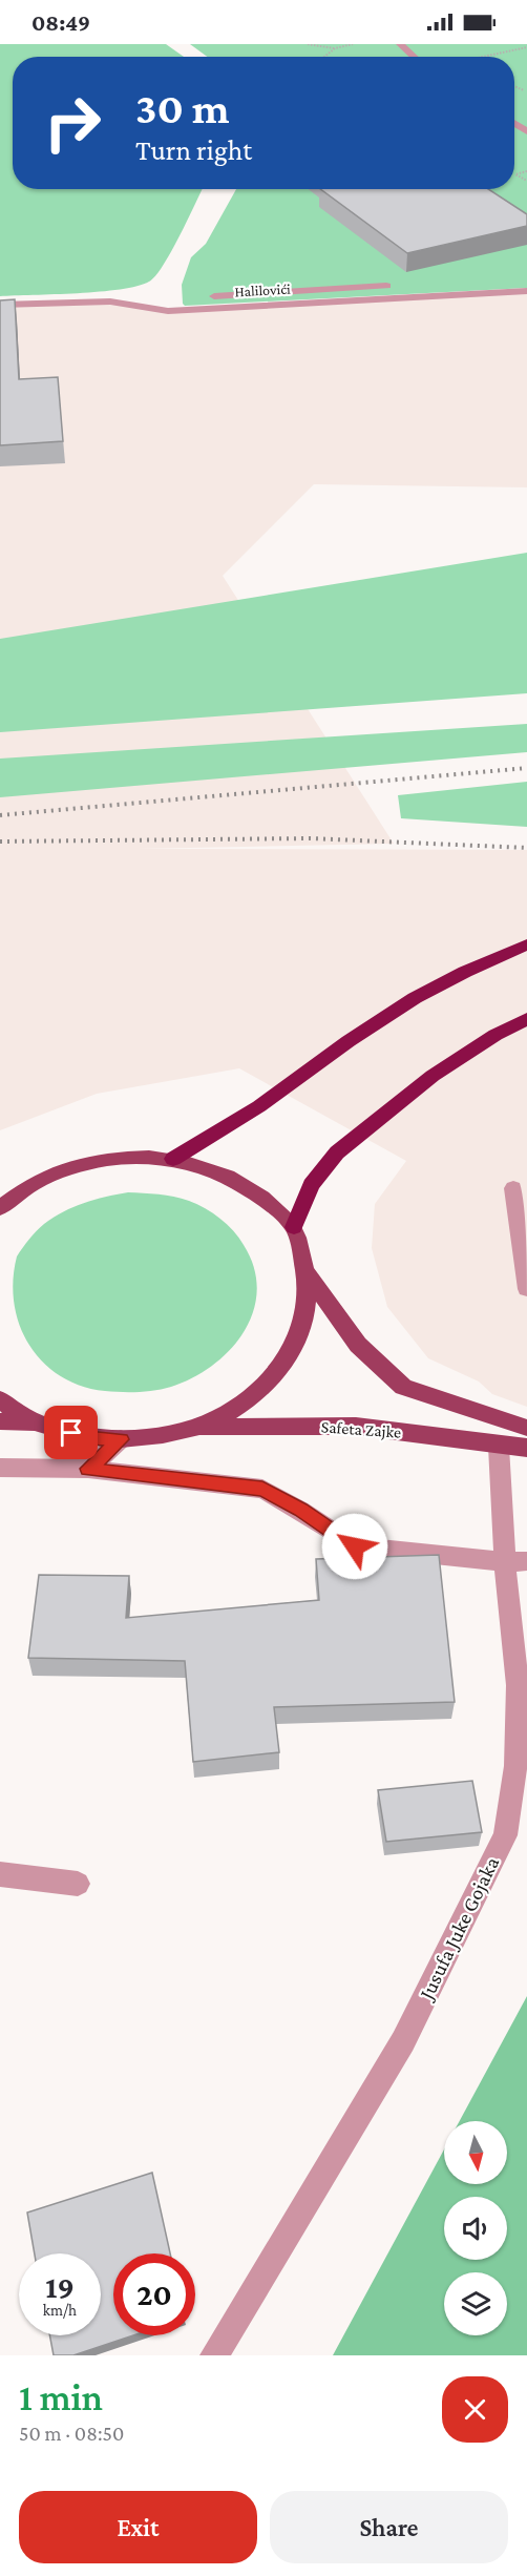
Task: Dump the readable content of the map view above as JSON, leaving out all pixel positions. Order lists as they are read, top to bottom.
{
  "streets": {
    "main road": ["Safeta Zajke"],
    "street": ["Halilovići", "Jusufa Juke Gojaka"]
  },
  "crossings": [
    ["Safeta Zajke", "Jusufa Juke Gojaka"]
  ],
  "north": "bottom",
  "page": {
    "status": "08:49",
    "turn": ["30 m", "Turn right"],
    "speed": "19 km/h",
    "limit": "20",
    "heading": ["1 min", "50 m · 08:50"],
    "buttons": ["Exit", "Share"]
  }
}
